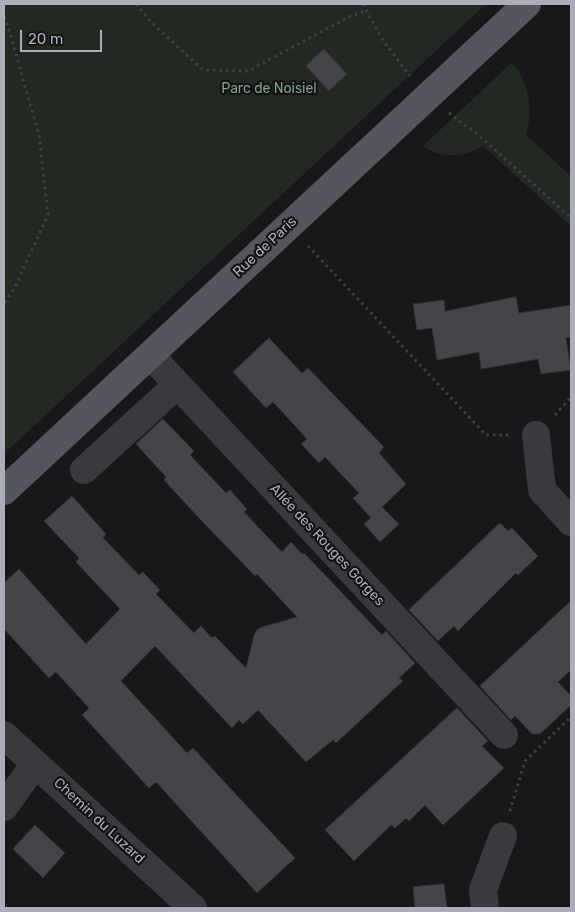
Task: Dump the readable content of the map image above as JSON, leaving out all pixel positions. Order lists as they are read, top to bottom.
{
  "streets": {
    "main road": ["Rue de Paris"],
    "street": ["Allée des Rouges Gorges", "Chemin du Luzard"]
  },
  "crossings": [
    ["Rue de Paris", "Allée des Rouges Gorges"]
  ],
  "parks": ["Parc de Noisiel"],
  "scale_bar": "20 m"
}
